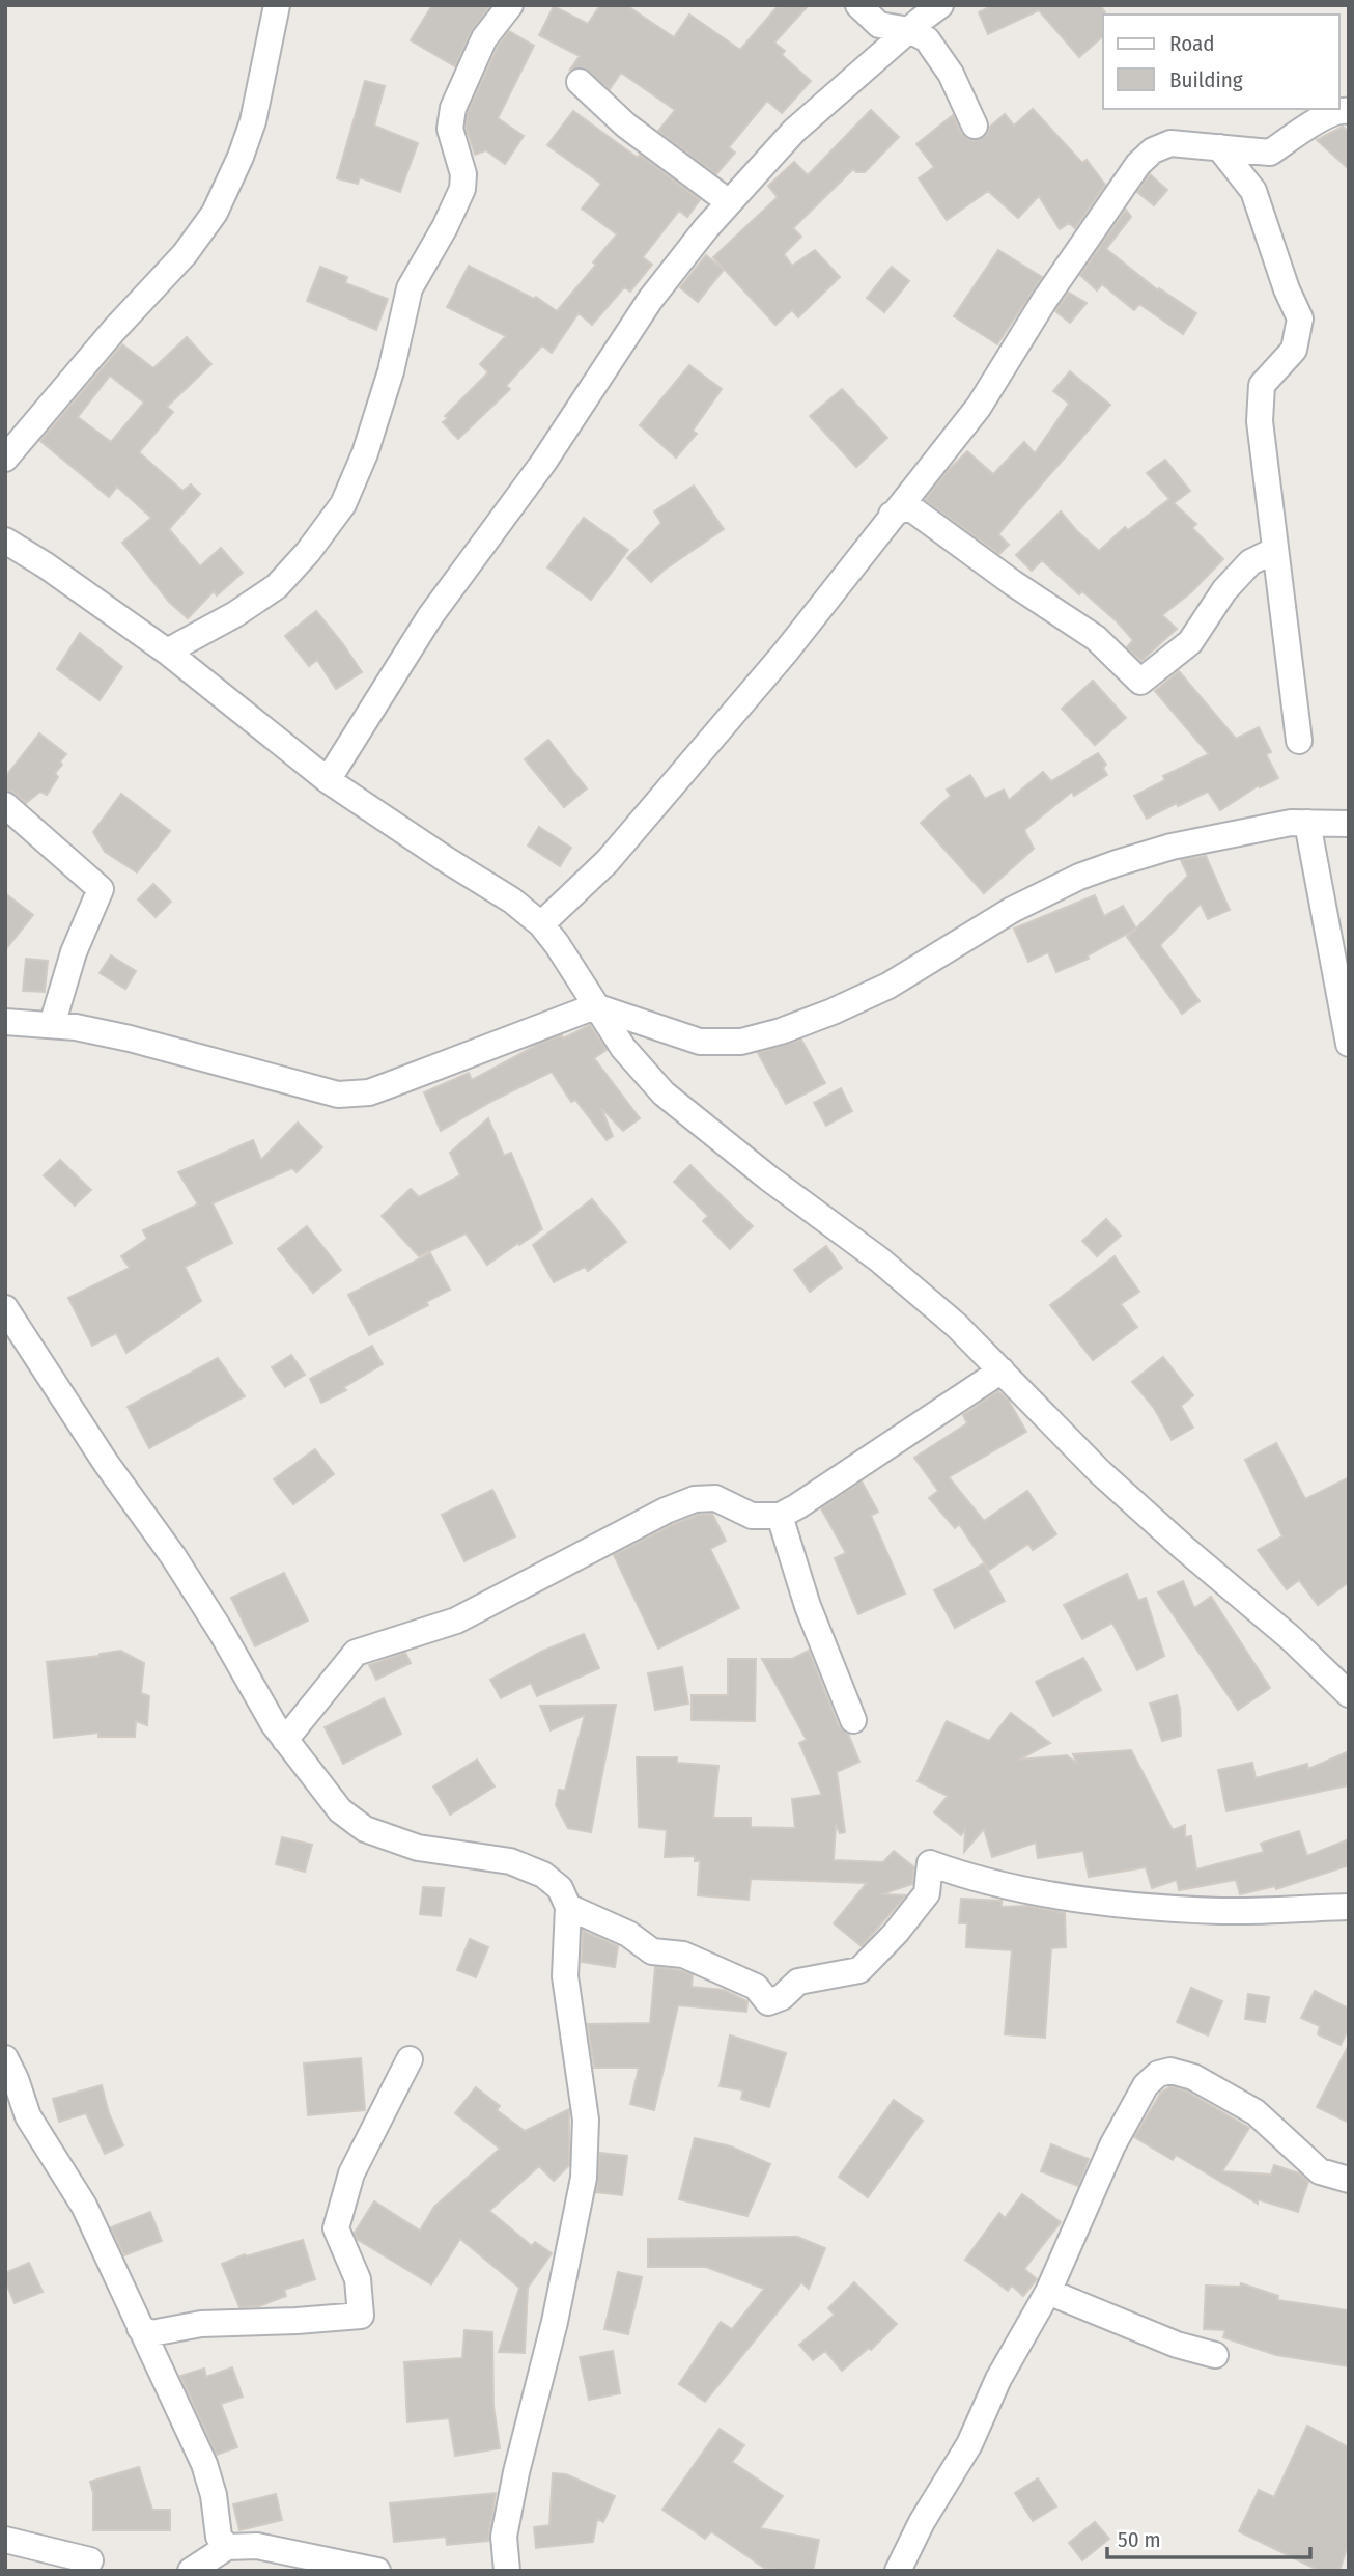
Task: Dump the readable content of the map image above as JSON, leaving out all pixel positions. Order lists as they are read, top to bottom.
{
  "legend": ["Road", "Building"],
  "scale_bar": "50 m"
}
